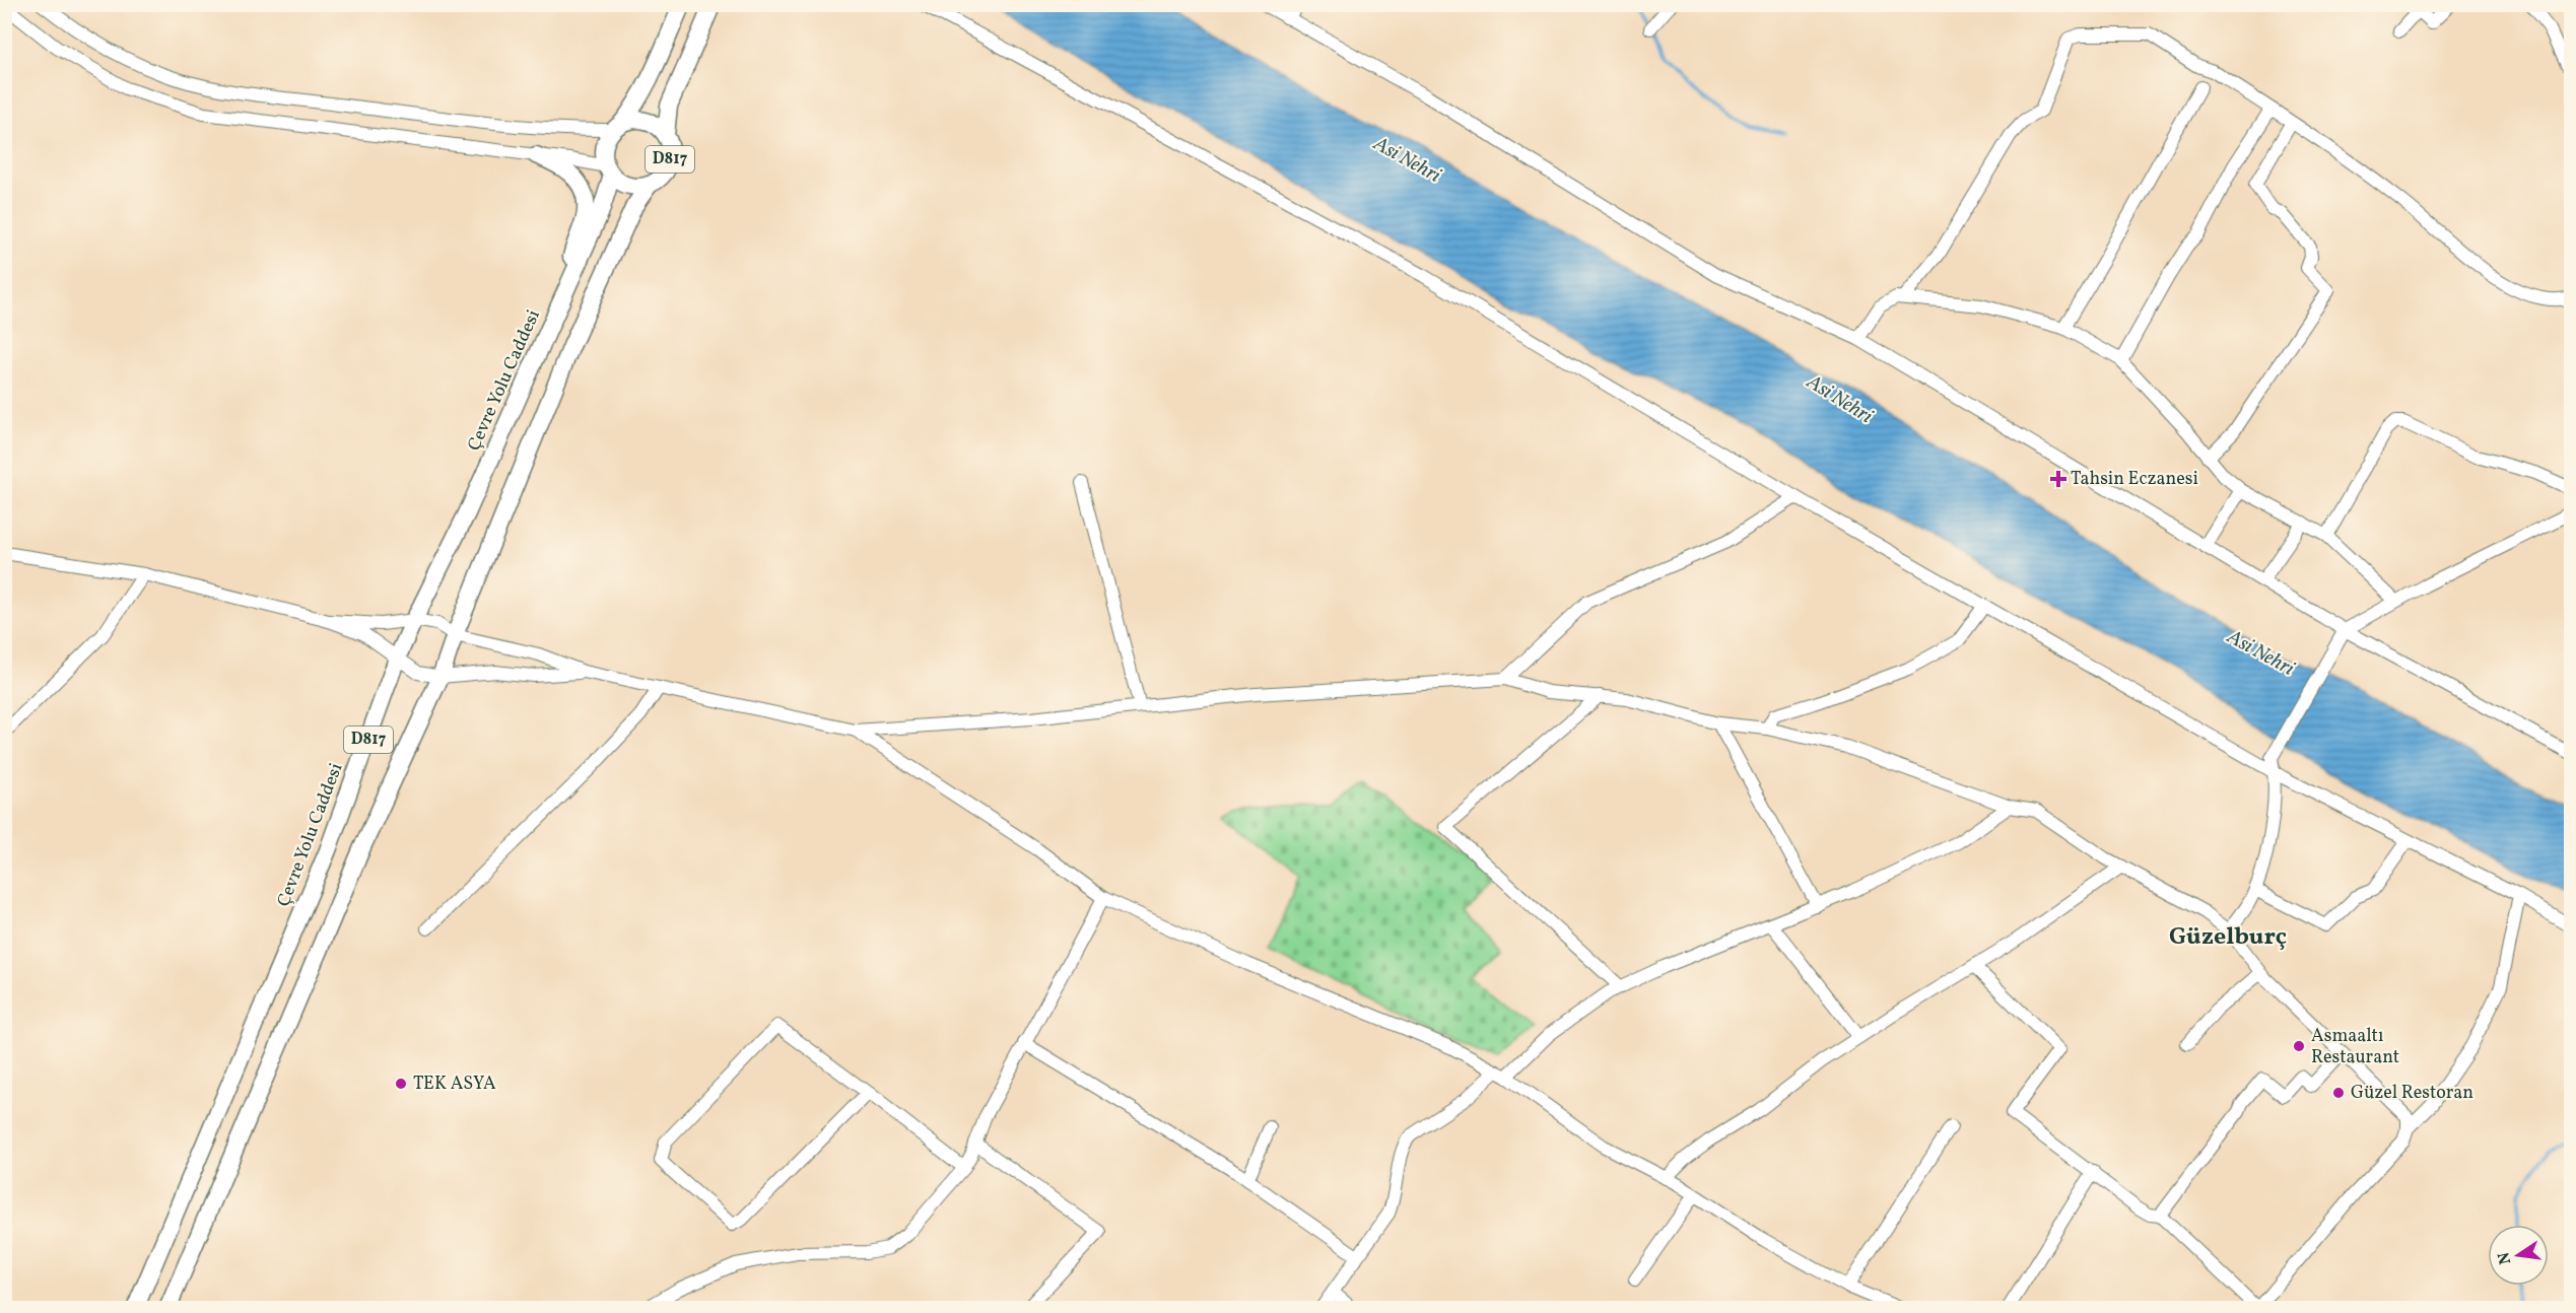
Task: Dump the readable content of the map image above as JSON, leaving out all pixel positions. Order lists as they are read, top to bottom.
{
  "streets": {
    "highway": ["D817", "Çevre Yolu Caddesi"]
  },
  "crossings": [
    ["D817", "Çevre Yolu Caddesi"]
  ],
  "districts": ["Güzelburç"],
  "water": ["Asi Nehri"],
  "places": {
    "health": ["Tahsin Eczanesi"],
    "other": ["Asmaaltı Restaurant", "TEK ASYA", "Güzel Restoran"]
  },
  "north": "left"
}
